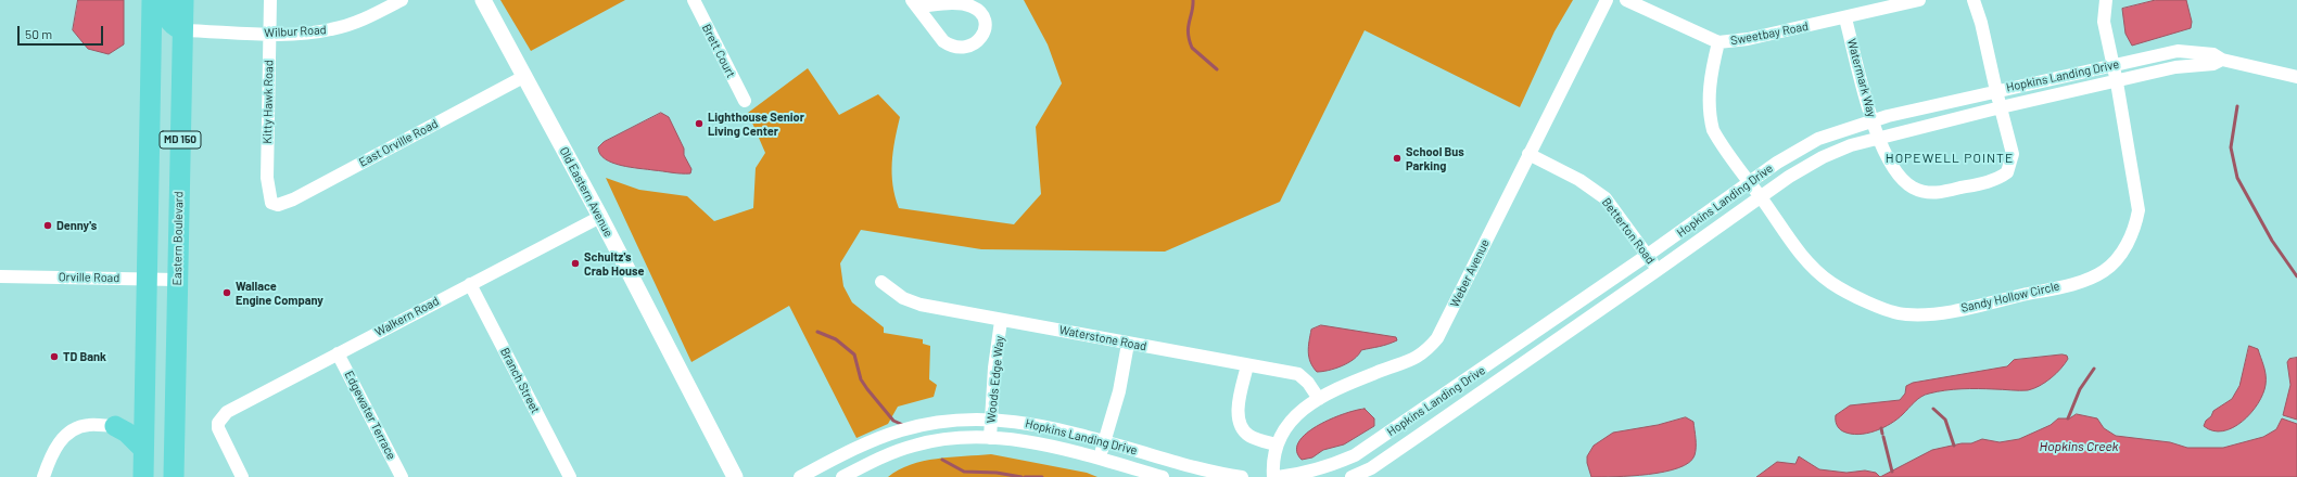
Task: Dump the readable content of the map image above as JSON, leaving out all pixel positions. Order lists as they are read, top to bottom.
{
  "streets": {
    "main road": ["MD 150", "Eastern Boulevard"],
    "street": [
      "Wilbur Road",
      "Sweetbay Road",
      "Brett Court",
      "Hopkins Landing Drive",
      "Watermark Way",
      "Kitty Hawk Road",
      "East Orville Road",
      "Old Eastern Avenue",
      "Betterton Road",
      "Weber Avenue",
      "Orville Road",
      "Sandy Hollow Circle",
      "Walkern Road",
      "Waterstone Road",
      "Woods Edge Way",
      "Branch Street",
      "Edgewater Terrace"
    ]
  },
  "crossings": [
    ["Wilbur Road", "Kitty Hawk Road"],
    ["Wilbur Road", "Eastern Boulevard"],
    ["Sweetbay Road", "Watermark Way"],
    ["Sweetbay Road", "Sandy Hollow Circle"],
    ["Hopkins Landing Drive", "Watermark Way"],
    ["Hopkins Landing Drive", "Betterton Road"],
    ["Hopkins Landing Drive", "Sandy Hollow Circle"],
    ["Hopkins Landing Drive", "Woods Edge Way"],
    ["Kitty Hawk Road", "East Orville Road"],
    ["MD 150", "Orville Road"],
    ["East Orville Road", "Old Eastern Avenue"],
    ["Old Eastern Avenue", "Walkern Road"],
    ["Betterton Road", "Weber Avenue"],
    ["Eastern Boulevard", "Orville Road"],
    ["Weber Avenue", "Waterstone Road"],
    ["Walkern Road", "Branch Street"],
    ["Walkern Road", "Edgewater Terrace"],
    ["Waterstone Road", "Woods Edge Way"]
  ],
  "districts": ["HOPEWELL POINTE"],
  "water": ["Hopkins Creek"],
  "places": [
    "Lighthouse Senior Living Center",
    "School Bus Parking",
    "Denny's",
    "Schultz's Crab House",
    "Wallace Engine Company",
    "TD Bank"
  ],
  "scale_bar": "50 m"
}
